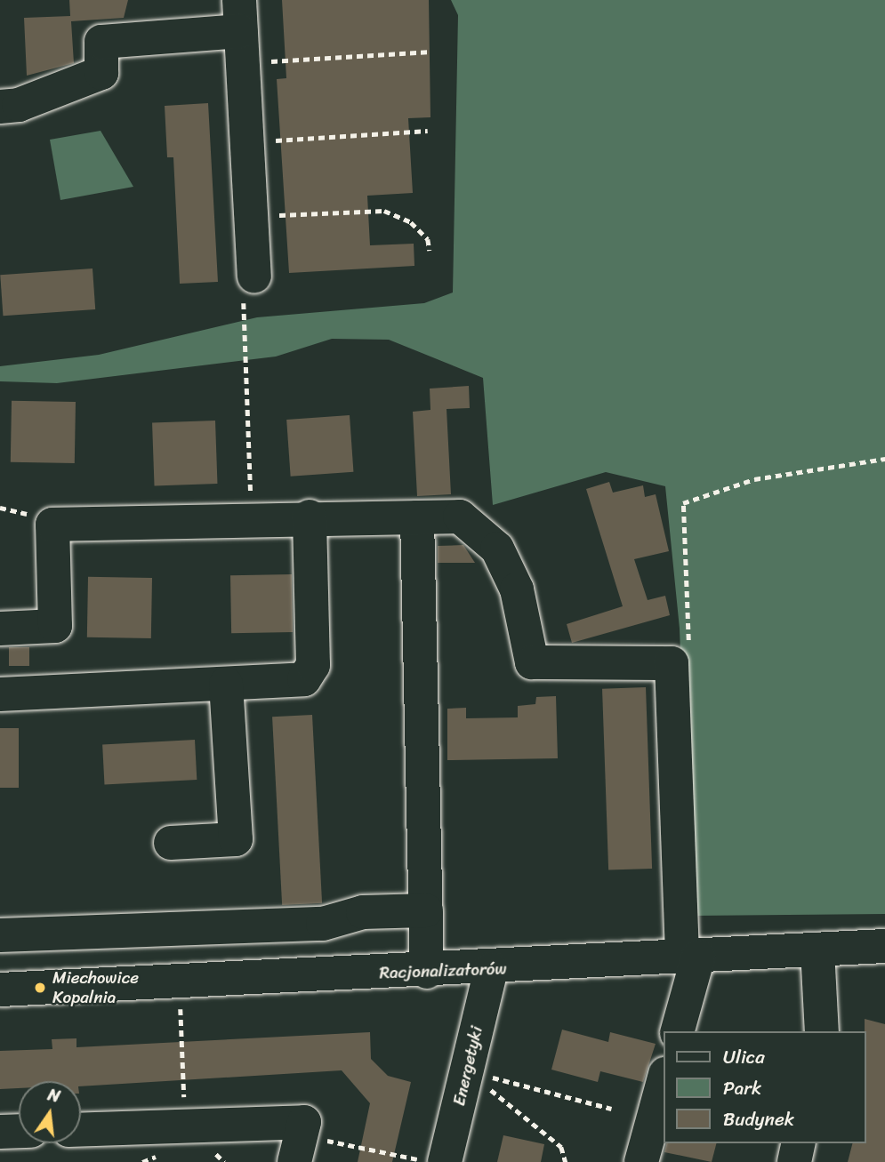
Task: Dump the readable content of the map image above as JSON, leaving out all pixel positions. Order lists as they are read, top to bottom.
{
  "streets": {
    "street": ["Racjonalizatorów", "Energetyki"]
  },
  "crossings": [
    ["Racjonalizatorów", "Energetyki"]
  ],
  "places": ["Miechowice Kopalnia"],
  "legend": ["Ulica", "Park", "Budynek"],
  "north": "top"
}
